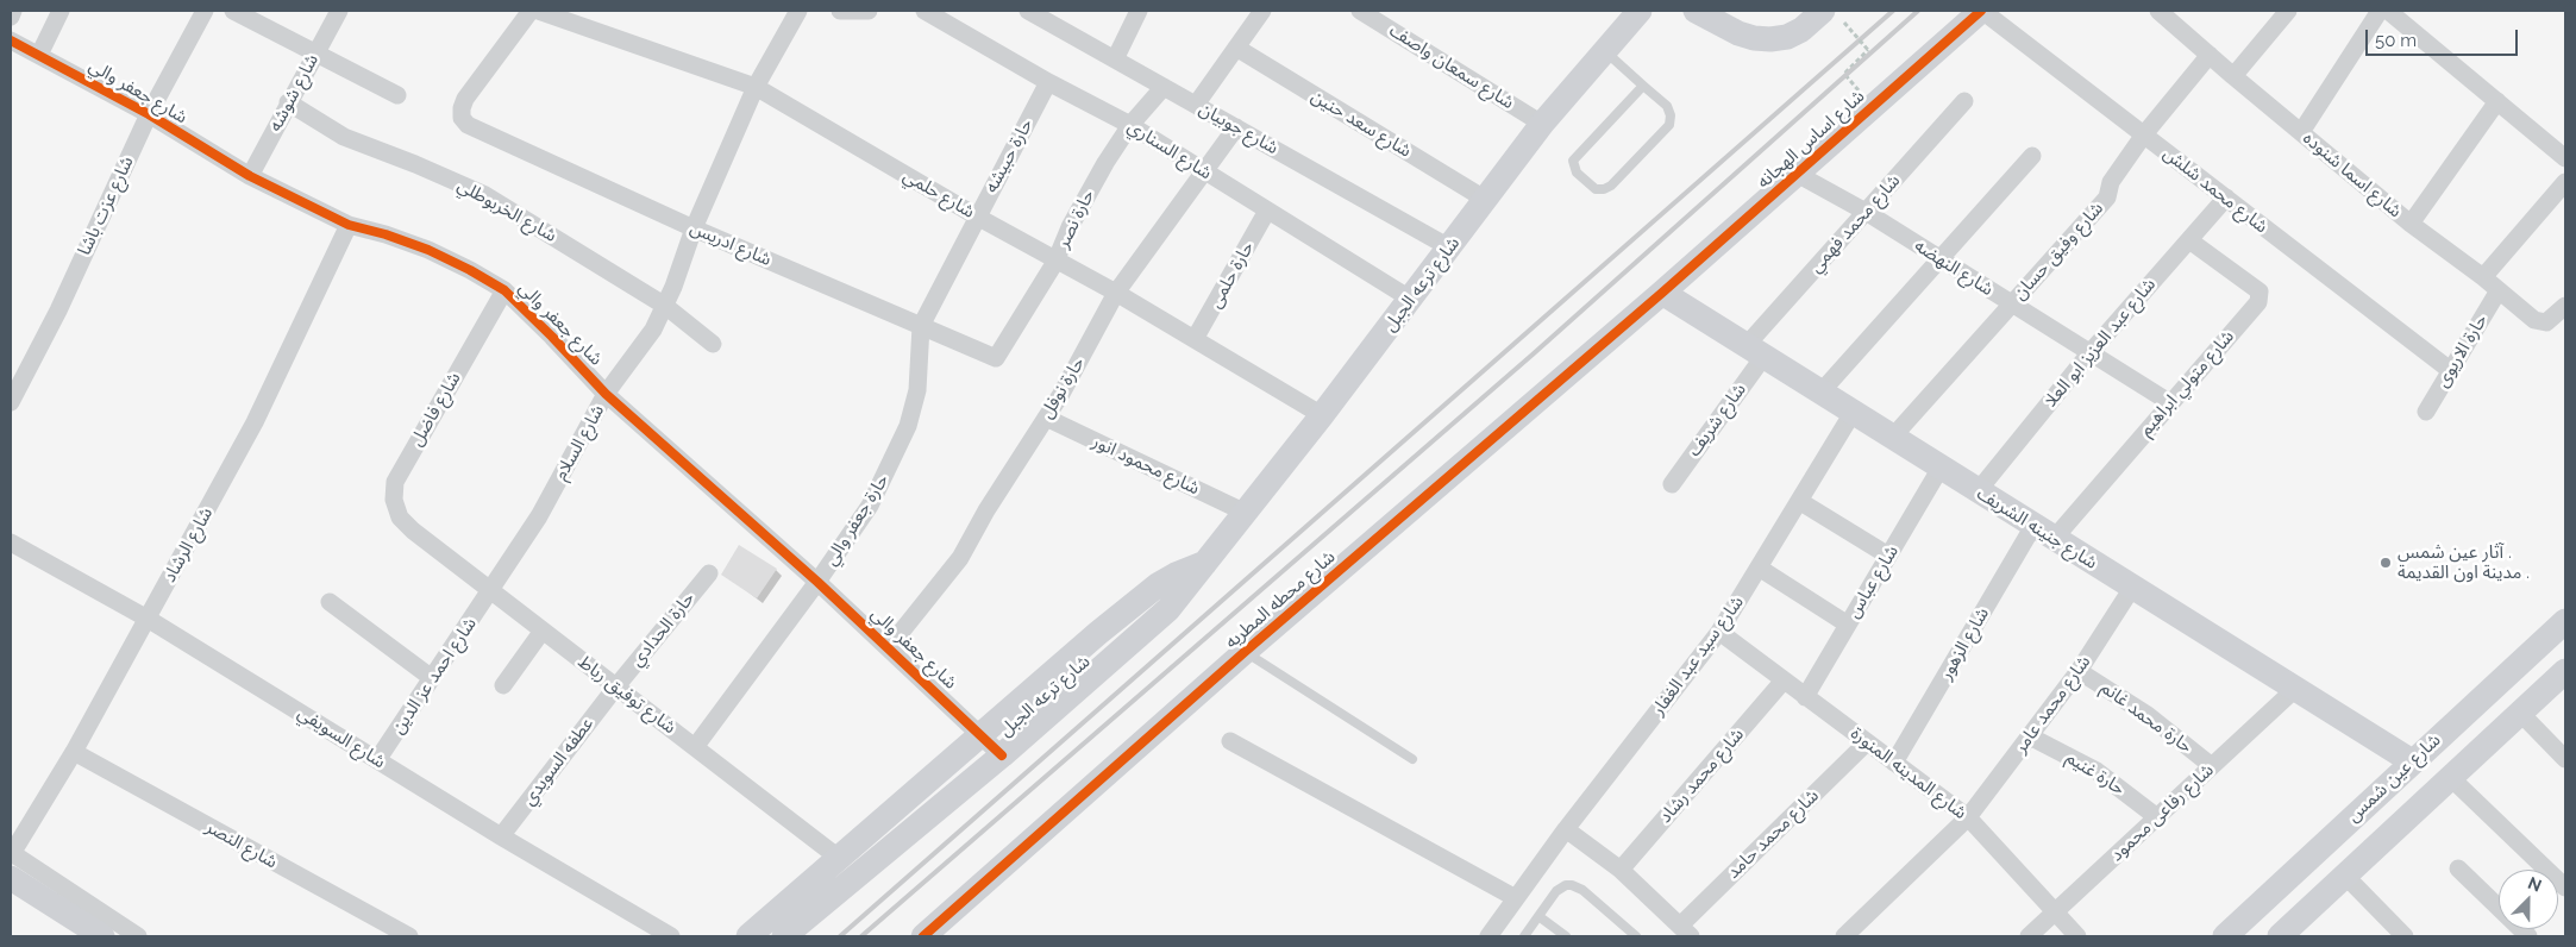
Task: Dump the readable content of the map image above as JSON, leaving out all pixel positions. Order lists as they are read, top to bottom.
{
  "streets": {
    "street": [
      "شارع سمعان واصف",
      "شارع جعفر والي",
      "شارع شوشه",
      "شارع سعد حنين",
      "شارع جوبيان",
      "شارع اساس الهجانه",
      "شارع السناري",
      "حارة حبيشه",
      "شارع اسما شنوده",
      "شارع محمد شلش",
      "شارع حلمي",
      "شارع عزت باشا",
      "شارع الخربوطلي",
      "حارة نصر",
      "شارع محمد فهمي",
      "شارع ادريس",
      "شارع وفيق حسان",
      "شارع النهضه",
      "حارة حلمى",
      "شارع ترعه الجبل",
      "شارع عبد العزيز ابو العلا",
      "حارة الاريوى",
      "شارع متولي ابراهيم",
      "حارة نوفل",
      "شارع فاضل",
      "شارع شريف",
      "شارع السلام",
      "شارع محمود انور",
      "حارة جعفر والي",
      "شارع جنينه الشريف",
      "شارع الرشاد",
      "شارع عباس",
      "شارع محطه المطريه",
      "حارة الحدادي",
      "شارع الزهور",
      "شارع سيد عبد الغفار",
      "شارع احمد عز الدين",
      "شارع توفيق رباط",
      "شارع محمد عامر",
      "حارة محمد غانم",
      "شارع السويفي",
      "عطفه السويدي",
      "شارع المدينه المنورة",
      "حارة غنيم",
      "شارع محمد رشاد",
      "شارع عين شمس",
      "شارع رفاعى محمود",
      "شارع محمد حامد",
      "شارع النصر"
    ]
  },
  "crossings": [
    ["شارع سمعان واصف", "شارع ترعه الجبل"],
    ["شارع جعفر والي", "شارع شوشه"],
    ["شارع جعفر والي", "شارع عزت باشا"],
    ["شارع جعفر والي", "شارع ترعه الجبل"],
    ["شارع جعفر والي", "حارة نوفل"],
    ["شارع جعفر والي", "شارع فاضل"],
    ["شارع جعفر والي", "شارع السلام"],
    ["شارع جعفر والي", "حارة جعفر والي"],
    ["شارع جعفر والي", "شارع الرشاد"],
    ["شارع شوشه", "شارع الخربوطلي"],
    ["شارع سعد حنين", "شارع ترعه الجبل"],
    ["شارع جوبيان", "حارة نصر"],
    ["شارع جوبيان", "شارع ترعه الجبل"],
    ["شارع جوبيان", "حارة نوفل"],
    ["شارع اساس الهجانه", "شارع محمد شلش"],
    ["شارع اساس الهجانه", "شارع النهضه"],
    ["شارع اساس الهجانه", "شارع جنينه الشريف"],
    ["شارع اساس الهجانه", "شارع محطه المطريه"],
    ["شارع السناري", "حارة حبيشه"],
    ["شارع السناري", "حارة نصر"],
    ["شارع السناري", "حارة حلمى"],
    ["شارع السناري", "شارع ترعه الجبل"],
    ["شارع السناري", "حارة نوفل"],
    ["حارة حبيشه", "شارع حلمي"],
    ["حارة حبيشه", "شارع ادريس"],
    ["حارة حبيشه", "حارة جعفر والي"],
    ["شارع اسما شنوده", "شارع وفيق حسان"],
    ["شارع اسما شنوده", "حارة الاريوى"],
    ["شارع محمد شلش", "شارع وفيق حسان"],
    ["شارع محمد شلش", "شارع عبد العزيز ابو العلا"],
    ["شارع محمد شلش", "حارة الاريوى"],
    ["شارع حلمي", "حارة نصر"],
    ["شارع حلمي", "حارة حلمى"],
    ["شارع حلمي", "شارع ترعه الجبل"],
    ["شارع حلمي", "حارة نوفل"],
    ["شارع حلمي", "شارع السلام"],
    ["شارع الخربوطلي", "شارع السلام"],
    ["حارة نصر", "شارع ادريس"],
    ["شارع محمد فهمي", "شارع النهضه"],
    ["شارع محمد فهمي", "شارع شريف"],
    ["شارع محمد فهمي", "شارع جنينه الشريف"],
    ["شارع ادريس", "شارع السلام"],
    ["شارع ادريس", "حارة جعفر والي"],
    ["شارع وفيق حسان", "شارع النهضه"],
    ["شارع وفيق حسان", "شارع جنينه الشريف"],
    ["شارع النهضه", "شارع عبد العزيز ابو العلا"],
    ["شارع النهضه", "شارع متولي ابراهيم"],
    ["شارع ترعه الجبل", "شارع محمود انور"],
    ["شارع ترعه الجبل", "شارع توفيق رباط"],
    ["شارع عبد العزيز ابو العلا", "شارع متولي ابراهيم"],
    ["شارع عبد العزيز ابو العلا", "شارع جنينه الشريف"],
    ["شارع متولي ابراهيم", "شارع جنينه الشريف"],
    ["شارع متولي ابراهيم", "شارع الزهور"],
    ["حارة نوفل", "شارع محمود انور"],
    ["شارع فاضل", "شارع توفيق رباط"],
    ["شارع شريف", "شارع جنينه الشريف"],
    ["شارع السلام", "شارع احمد عز الدين"],
    ["شارع السلام", "شارع توفيق رباط"],
    ["حارة جعفر والي", "شارع توفيق رباط"],
    ["شارع جنينه الشريف", "شارع عباس"],
    ["شارع جنينه الشريف", "شارع محطه المطريه"],
    ["شارع جنينه الشريف", "شارع الزهور"],
    ["شارع جنينه الشريف", "شارع سيد عبد الغفار"],
    ["شارع جنينه الشريف", "شارع محمد عامر"],
    ["شارع جنينه الشريف", "شارع عين شمس"],
    ["شارع جنينه الشريف", "شارع رفاعى محمود"],
    ["شارع الرشاد", "شارع السويفي"],
    ["شارع الرشاد", "شارع النصر"],
    ["شارع عباس", "شارع المدينه المنورة"],
    ["حارة الحدادي", "شارع توفيق رباط"],
    ["حارة الحدادي", "عطفه السويدي"],
    ["شارع الزهور", "شارع المدينه المنورة"],
    ["شارع سيد عبد الغفار", "شارع المدينه المنورة"],
    ["شارع احمد عز الدين", "شارع توفيق رباط"],
    ["شارع احمد عز الدين", "شارع السويفي"],
    ["شارع توفيق رباط", "عطفه السويدي"],
    ["شارع محمد عامر", "حارة محمد غانم"],
    ["شارع محمد عامر", "شارع المدينه المنورة"],
    ["شارع محمد عامر", "حارة غنيم"],
    ["حارة محمد غانم", "شارع رفاعى محمود"],
    ["شارع السويفي", "عطفه السويدي"],
    ["شارع المدينه المنورة", "شارع محمد رشاد"],
    ["شارع المدينه المنورة", "شارع رفاعى محمود"],
    ["شارع المدينه المنورة", "شارع محمد حامد"],
    ["حارة غنيم", "شارع رفاعى محمود"]
  ],
  "places": ["آثار عين شمس . مدينة اون القديمة ."],
  "scale_bar": "50 m",
  "north": "top right"
}
